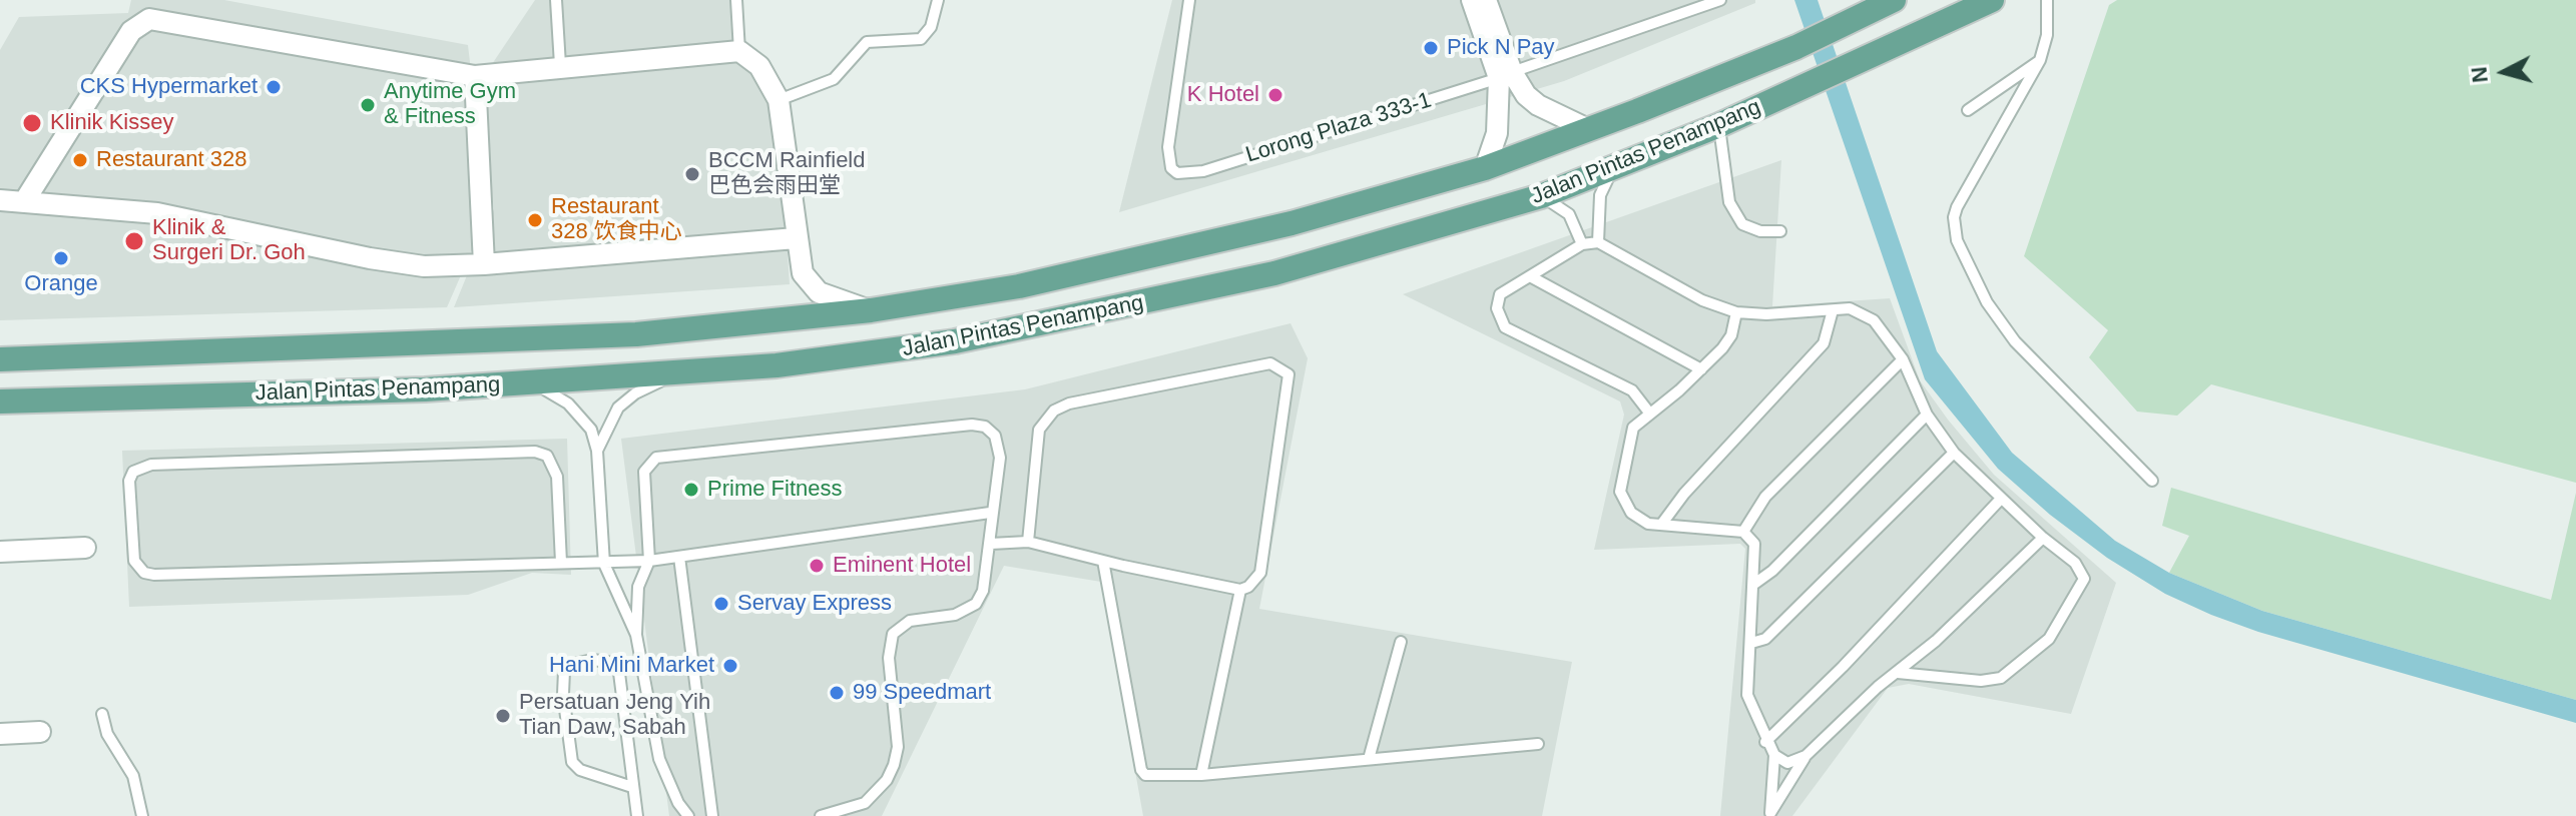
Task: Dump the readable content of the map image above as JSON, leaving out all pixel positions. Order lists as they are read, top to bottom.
{
  "streets": {
    "main road": ["Jalan Pintas Penampang"],
    "lane": ["Lorong Plaza 333-1"]
  },
  "places": [
    "Pick N Pay",
    "CKS Hypermarket",
    "K Hotel",
    "Anytime Gym & Fitness",
    "Klinik Kissey",
    "Restaurant 328",
    "BCCM Rainfield 巴色会雨田堂",
    "Restaurant 328 饮食中心",
    "Klinik & Surgeri Dr. Goh",
    "Orange",
    "Prime Fitness",
    "Eminent Hotel",
    "Servay Express",
    "Hani Mini Market",
    "99 Speedmart",
    "Persatuan Jeng Yih Tian Daw, Sabah"
  ],
  "north": "left"
}
